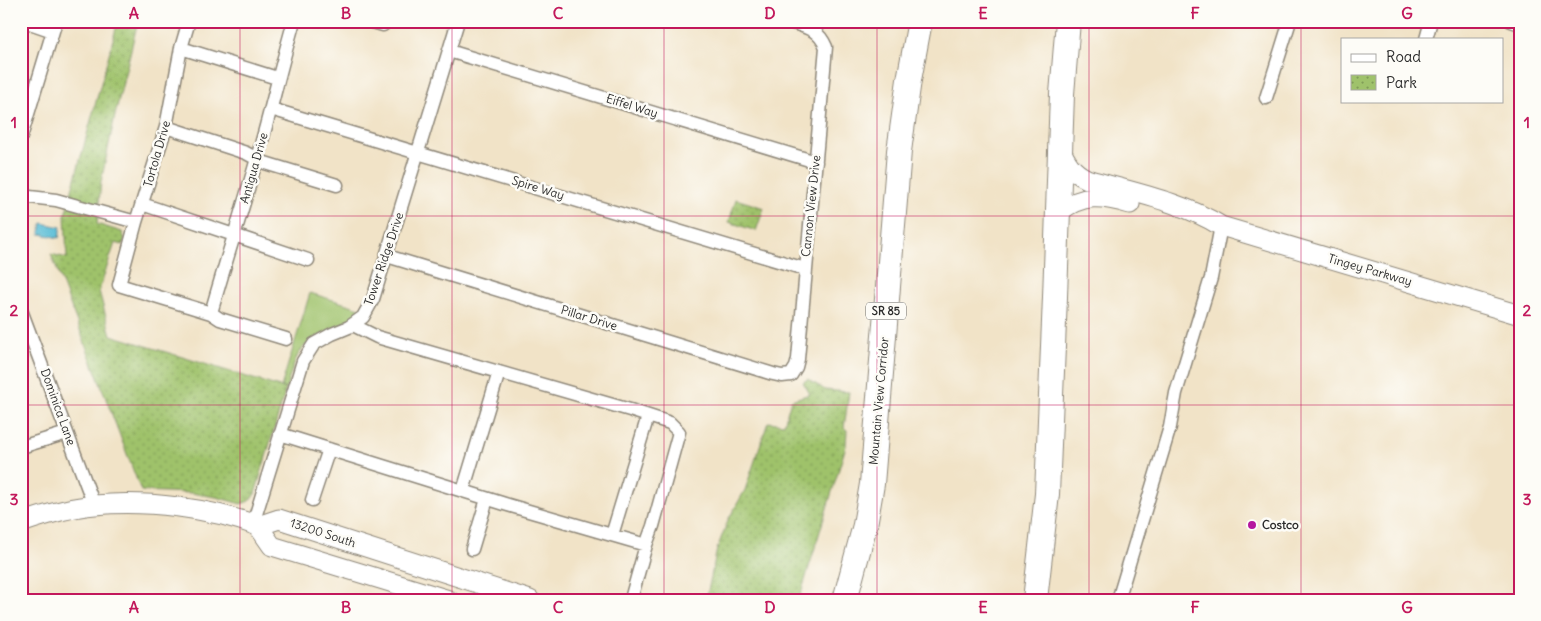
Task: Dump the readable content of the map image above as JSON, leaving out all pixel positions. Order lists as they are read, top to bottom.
{
  "streets": {
    "highway": ["SR 85", "Mountain View Corridor"],
    "street": [
      "Eiffel Way",
      "Tortola Drive",
      "Antigua Drive",
      "Spire Way",
      "Cannon View Drive",
      "Tower Ridge Drive",
      "Tingey Parkway",
      "Pillar Drive",
      "Dominica Lane",
      "13200 South"
    ]
  },
  "crossings": [
    ["Eiffel Way", "Cannon View Drive"],
    ["Eiffel Way", "Tower Ridge Drive"],
    ["Tortola Drive", "Antigua Drive"],
    ["Antigua Drive", "Spire Way"],
    ["Spire Way", "Cannon View Drive"],
    ["Spire Way", "Tower Ridge Drive"],
    ["Cannon View Drive", "Pillar Drive"],
    ["Tower Ridge Drive", "Pillar Drive"],
    ["Tower Ridge Drive", "13200 South"]
  ],
  "places": ["Costco"],
  "legend": ["Road", "Park"],
  "grid": {
    "columns": [
      "A",
      "B",
      "C",
      "D",
      "E",
      "F",
      "G"
    ],
    "rows": ["1", "2", "3"]
  }
}
